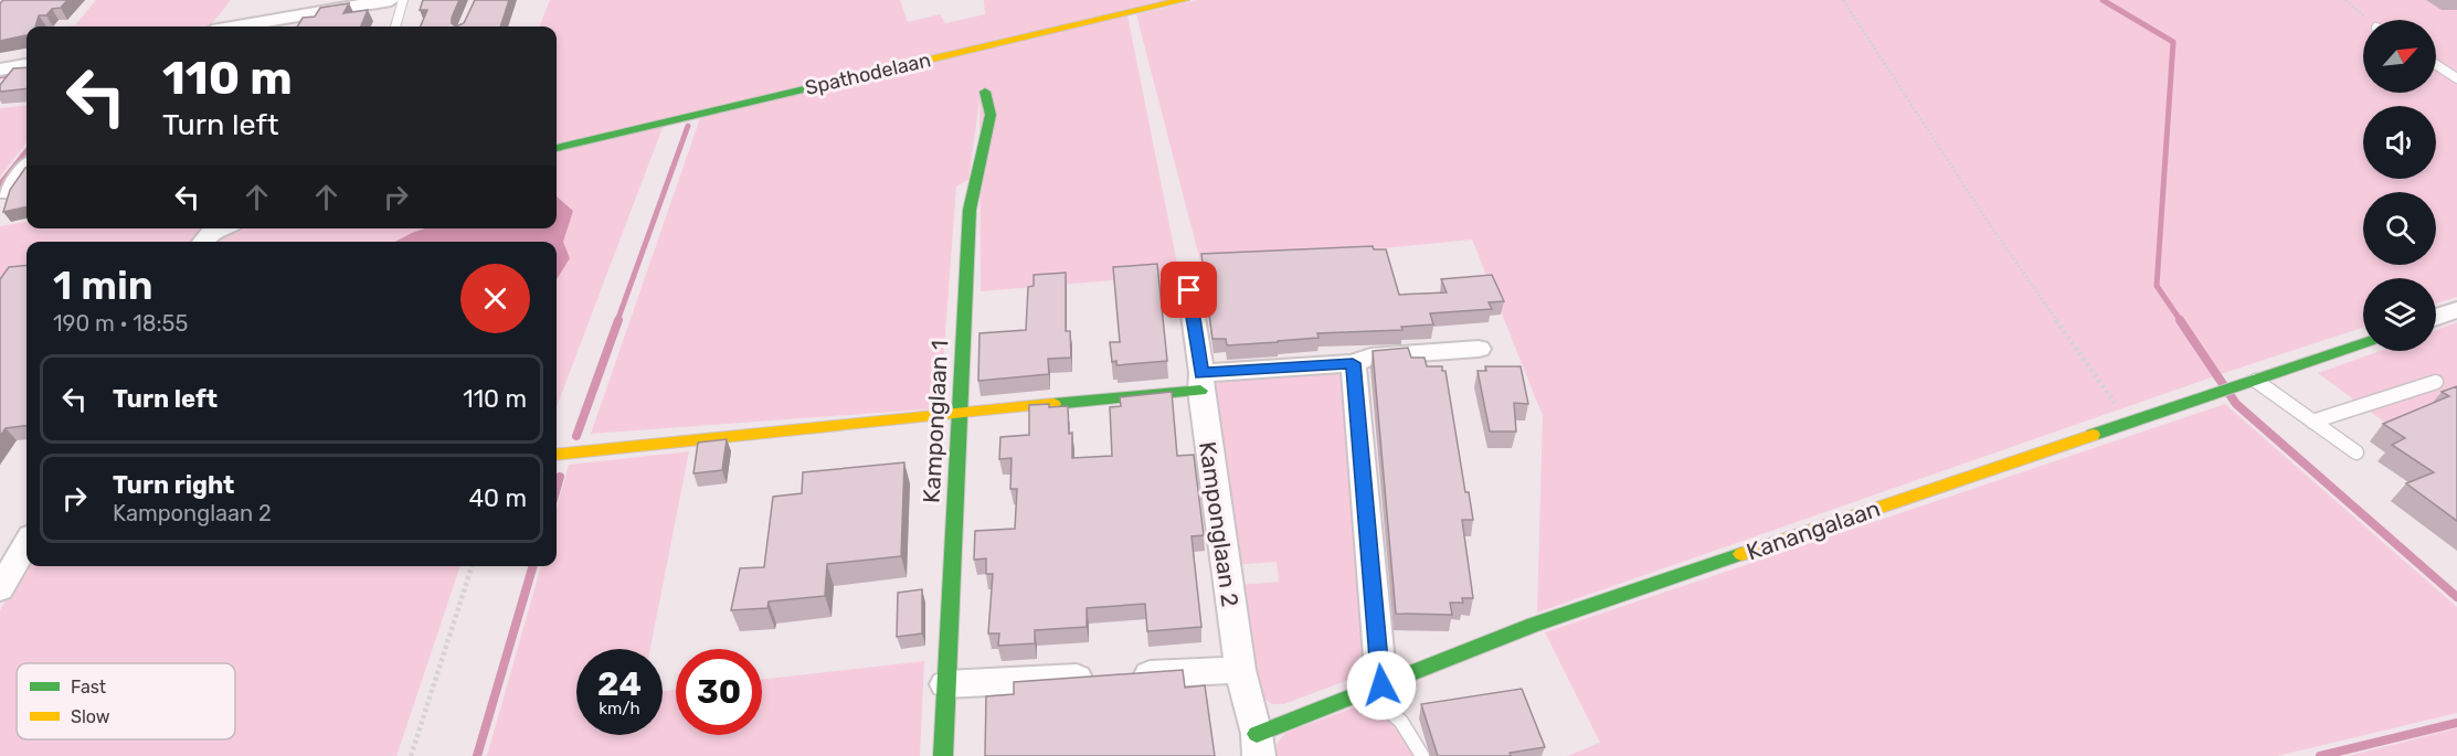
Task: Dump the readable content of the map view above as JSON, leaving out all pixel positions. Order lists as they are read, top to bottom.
{
  "streets": {
    "street": [
      "Spathodelaan",
      "Kamponglaan 1",
      "Kamponglaan 2",
      "Kanangalaan"
    ]
  },
  "crossings": [
    ["Kamponglaan 2", "Kanangalaan"]
  ],
  "legend": ["Fast", "Slow"],
  "north": "top right",
  "page": {
    "turn": ["110 m", "Turn left"],
    "heading": ["1 min", "190 m · 18:55"],
    "list": [
      {
        "name": "Turn left",
        "value": "110 m"
      },
      {
        "name": "Turn right",
        "note": "Kamponglaan 2",
        "value": "40 m"
      }
    ],
    "speed": "24 km/h",
    "limit": "30"
  }
}
